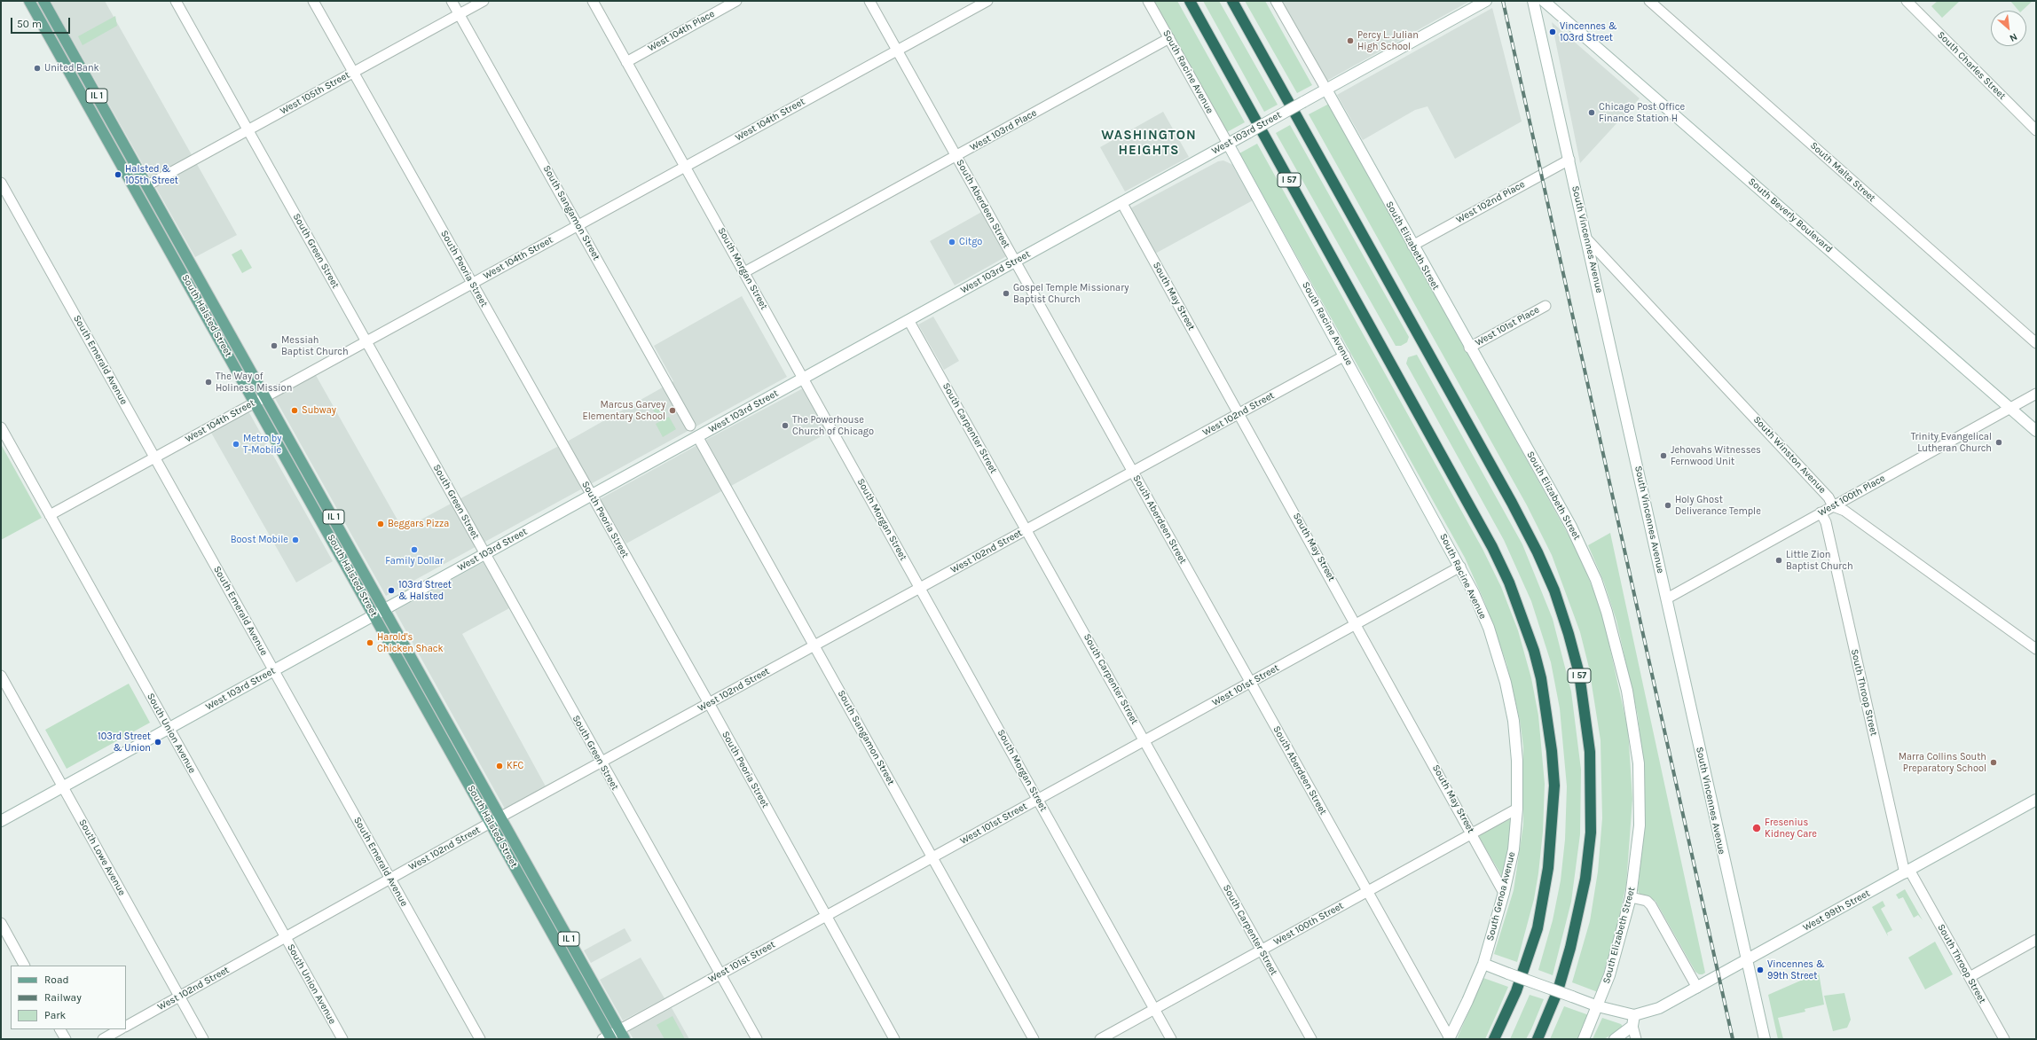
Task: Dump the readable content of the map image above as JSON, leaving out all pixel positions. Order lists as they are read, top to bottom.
{
  "streets": {
    "highway": ["I 57"],
    "main road": [
      "South Racine Avenue",
      "IL 1",
      "West 103rd Street",
      "South Beverly Boulevard",
      "South Vincennes Avenue",
      "South Elizabeth Street",
      "South Halsted Street",
      "South Genoa Avenue",
      "West 99th Street"
    ],
    "street": [
      "West 104th Place",
      "South Charles Street",
      "West 105th Street",
      "West 104th Street",
      "West 103rd Place",
      "South Malta Street",
      "West 102nd Place",
      "South Aberdeen Street",
      "South Sangamon Street",
      "South Green Street",
      "South Peoria Street",
      "South Morgan Street",
      "South May Street",
      "West 101st Place",
      "South Emerald Avenue",
      "West 102nd Street",
      "South Carpenter Street",
      "South Winston Avenue",
      "West 100th Place",
      "West 101st Street",
      "South Throop Street",
      "South Union Avenue",
      "South Lowe Avenue",
      "West 100th Street"
    ]
  },
  "crossings": [
    ["West 104th Place", "South Morgan Street"],
    ["South Racine Avenue", "West 103rd Place"],
    ["South Racine Avenue", "West 103rd Street"],
    ["South Racine Avenue", "West 102nd Street"],
    ["South Racine Avenue", "West 101st Street"],
    ["South Racine Avenue", "South Genoa Avenue"],
    ["West 105th Street", "South Sangamon Street"],
    ["West 105th Street", "South Green Street"],
    ["West 105th Street", "South Peoria Street"],
    ["West 105th Street", "South Halsted Street"],
    ["West 104th Street", "South Aberdeen Street"],
    ["West 104th Street", "South Sangamon Street"],
    ["West 104th Street", "South Green Street"],
    ["West 104th Street", "South Peoria Street"],
    ["West 104th Street", "South Morgan Street"],
    ["West 104th Street", "South Halsted Street"],
    ["West 104th Street", "South Emerald Avenue"],
    ["West 104th Street", "South Union Avenue"],
    ["West 103rd Place", "South Aberdeen Street"],
    ["West 103rd Place", "South Morgan Street"],
    ["West 103rd Street", "South Aberdeen Street"],
    ["West 103rd Street", "South Sangamon Street"],
    ["West 103rd Street", "South Elizabeth Street"],
    ["West 103rd Street", "South Green Street"],
    ["West 103rd Street", "South Peoria Street"],
    ["West 103rd Street", "South Morgan Street"],
    ["West 103rd Street", "South May Street"],
    ["West 103rd Street", "South Halsted Street"],
    ["West 103rd Street", "South Emerald Avenue"],
    ["West 103rd Street", "South Carpenter Street"],
    ["West 103rd Street", "South Union Avenue"],
    ["West 103rd Street", "South Lowe Avenue"],
    ["West 102nd Place", "South Vincennes Avenue"],
    ["West 102nd Place", "South Elizabeth Street"],
    ["South Aberdeen Street", "West 102nd Street"],
    ["South Aberdeen Street", "West 101st Street"],
    ["South Aberdeen Street", "West 100th Street"],
    ["South Sangamon Street", "West 102nd Street"],
    ["South Sangamon Street", "West 101st Street"],
    ["South Beverly Boulevard", "West 100th Place"],
    ["South Vincennes Avenue", "South Winston Avenue"],
    ["South Vincennes Avenue", "West 100th Place"],
    ["South Vincennes Avenue", "West 99th Street"],
    ["South Elizabeth Street", "West 101st Place"],
    ["South Green Street", "West 102nd Street"],
    ["South Green Street", "West 101st Street"],
    ["South Peoria Street", "West 102nd Street"],
    ["South Peoria Street", "West 101st Street"],
    ["South Morgan Street", "West 102nd Street"],
    ["South Morgan Street", "West 101st Street"],
    ["South Morgan Street", "West 100th Street"],
    ["South May Street", "West 102nd Street"],
    ["South May Street", "West 101st Street"],
    ["South May Street", "South Genoa Avenue"],
    ["South May Street", "West 100th Street"],
    ["South Halsted Street", "West 102nd Street"],
    ["South Halsted Street", "West 101st Street"],
    ["South Emerald Avenue", "West 102nd Street"],
    ["West 102nd Street", "South Carpenter Street"],
    ["West 102nd Street", "South Union Avenue"],
    ["West 102nd Street", "South Lowe Avenue"],
    ["South Carpenter Street", "West 101st Street"],
    ["South Carpenter Street", "West 100th Street"],
    ["South Winston Avenue", "West 100th Place"],
    ["West 100th Place", "South Throop Street"],
    ["South Throop Street", "West 99th Street"],
    ["South Genoa Avenue", "West 100th Street"]
  ],
  "districts": ["WASHINGTON HEIGHTS"],
  "places": [
    "Vincennes & 103rd Street",
    "Percy L. Julian High School",
    "United Bank",
    "Chicago Post Office Finance Station H",
    "Halsted & 105th Street",
    "Citgo",
    "Gospel Temple Missionary Baptist Church",
    "Messiah Baptist Church",
    "The Way of Holiness Mission",
    "Subway",
    "Marcus Garvey Elementary School",
    "The Powerhouse Church of Chicago",
    "Trinity Evangelical Lutheran Church",
    "Metro by T-Mobile",
    "Jehovahs Witnesses Fernwood Unit",
    "Holy Ghost Deliverance Temple",
    "Beggars Pizza",
    "Boost Mobile",
    "Family Dollar",
    "Little Zion Baptist Church",
    "103rd Street & Halsted",
    "Harold's Chicken Shack",
    "103rd Street & Union",
    "Marra Collins South Preparatory School",
    "KFC",
    "Fresenius Kidney Care",
    "Vincennes & 99th Street"
  ],
  "legend": ["Road", "Railway", "Park"],
  "scale_bar": "50 m",
  "north": "bottom right"
}
